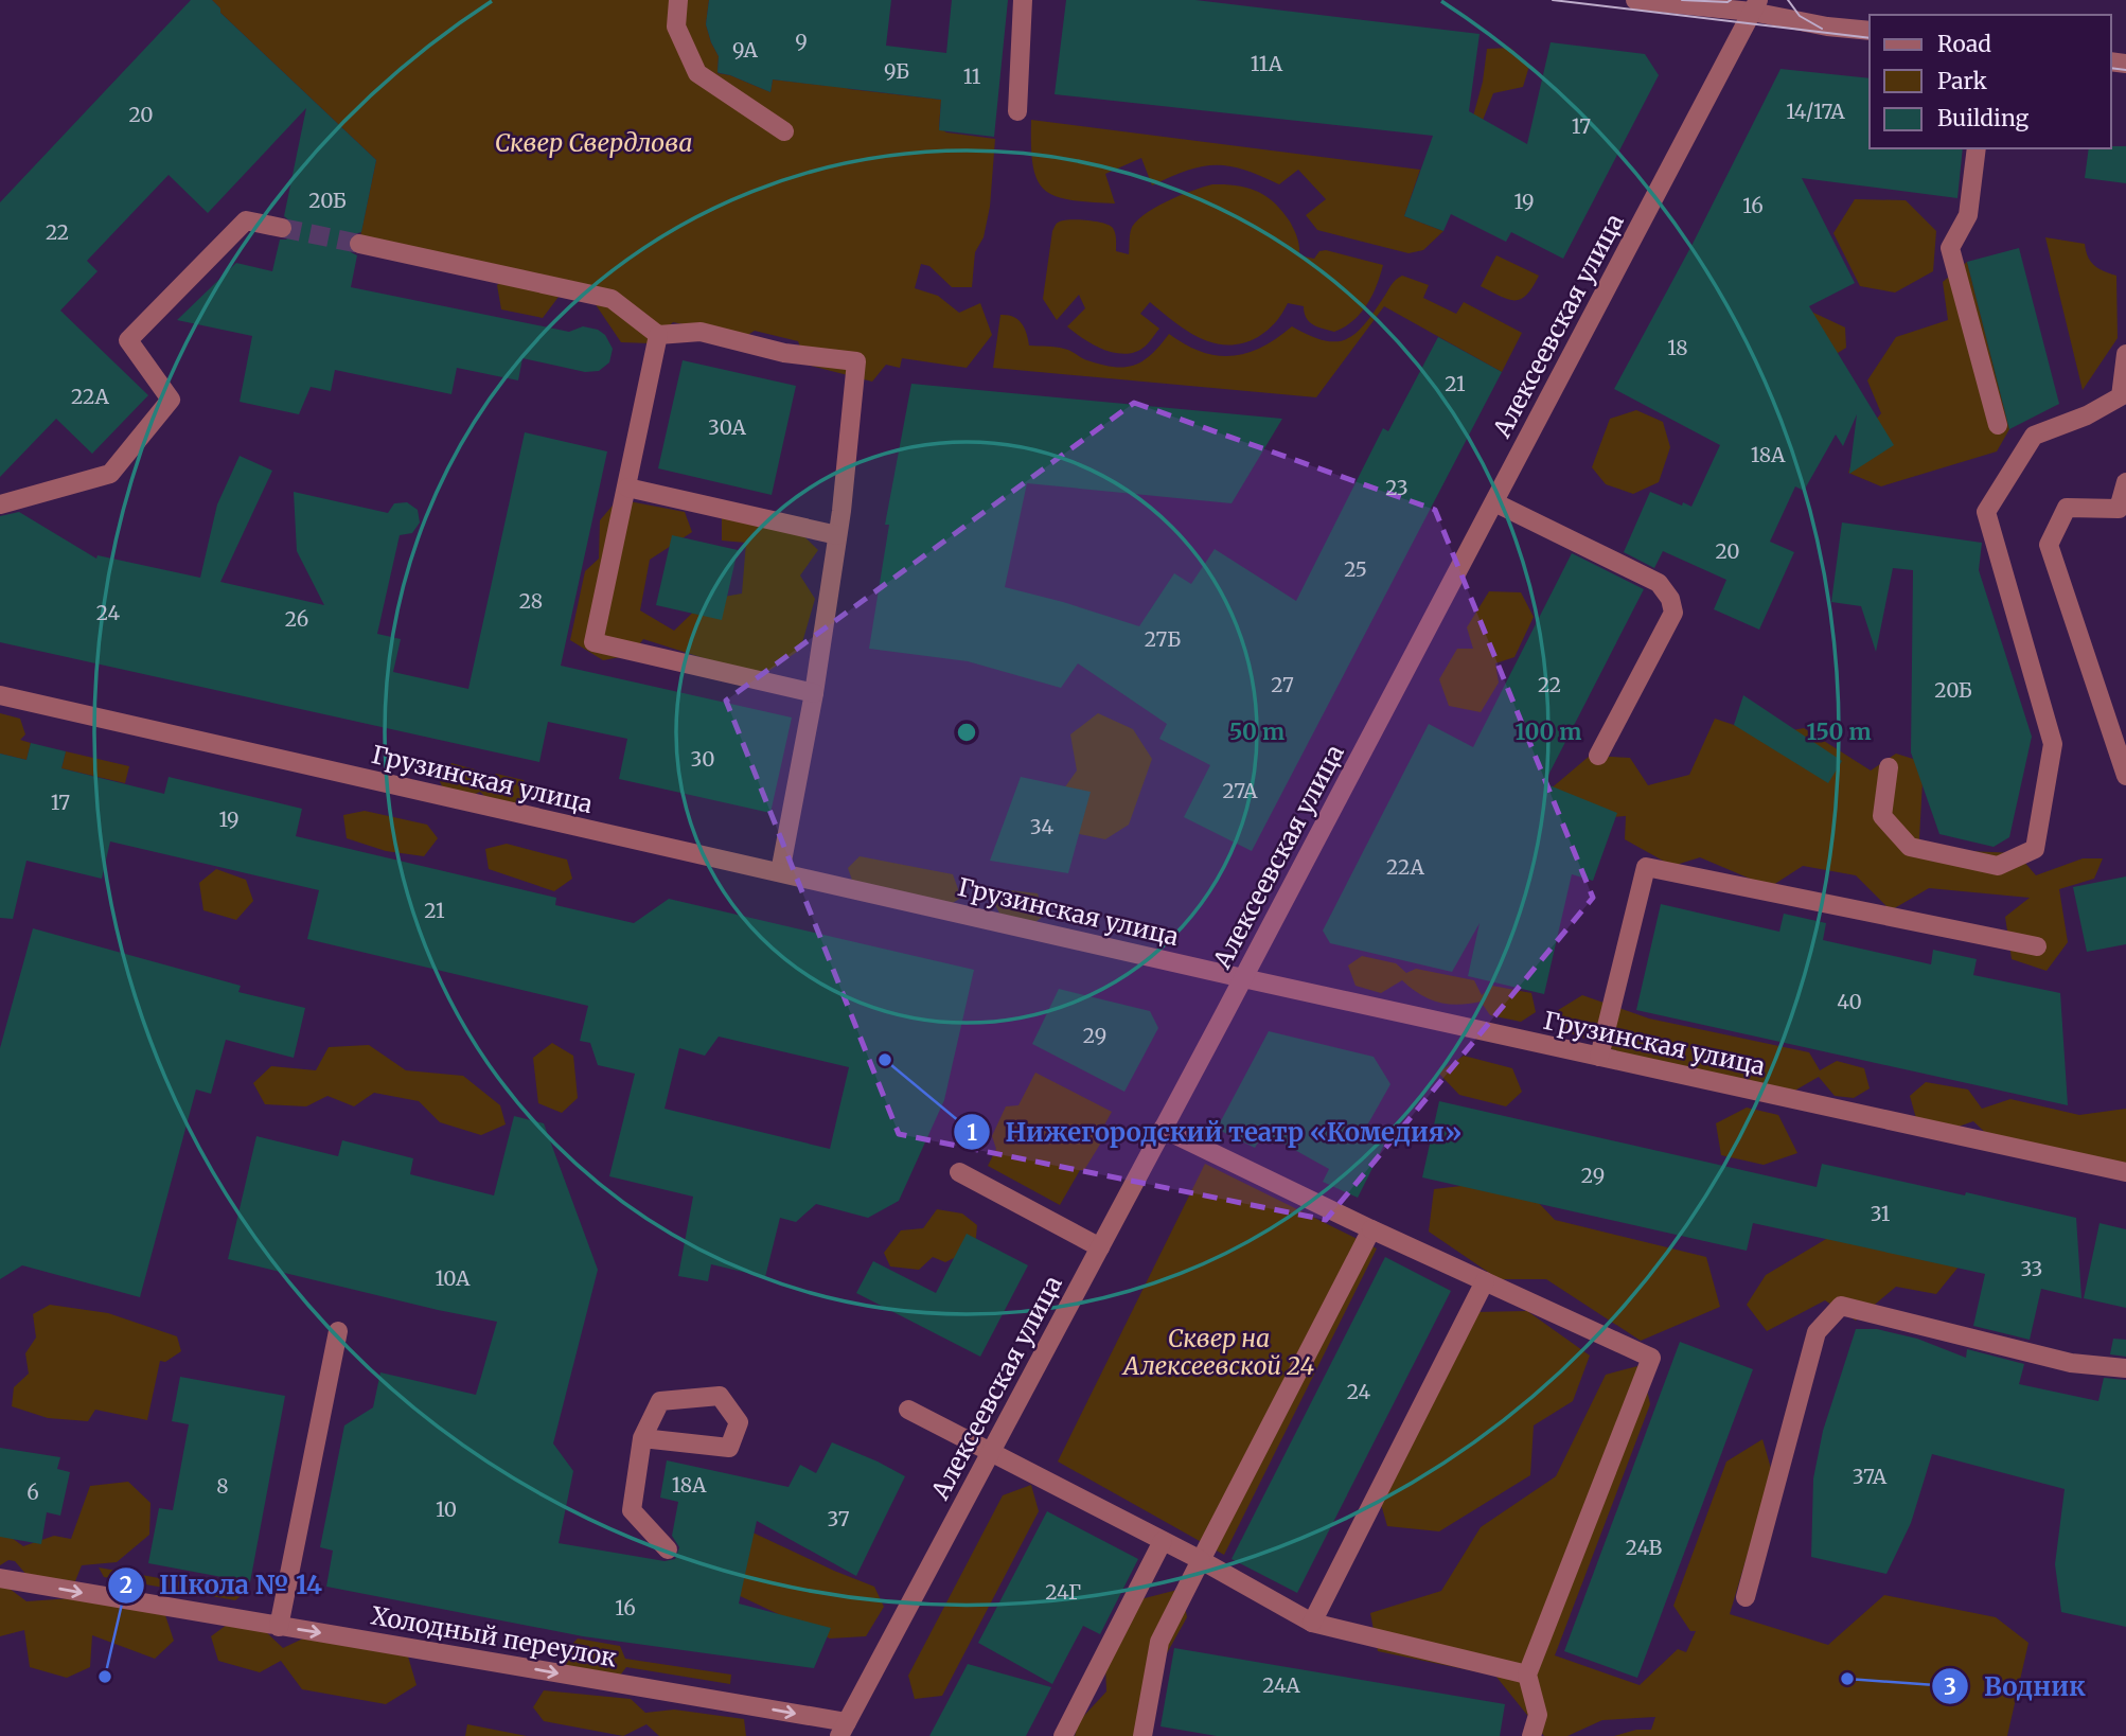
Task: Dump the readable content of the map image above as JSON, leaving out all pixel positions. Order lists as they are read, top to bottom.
{
  "streets": {
    "street": ["Алексеевская улица", "Грузинская улица", "Холодный переулок"]
  },
  "crossings": [
    ["Алексеевская улица", "Грузинская улица"],
    ["Алексеевская улица", "Холодный переулок"]
  ],
  "one_way": ["Холодный переулок"],
  "parks": ["Сквер Свердлова", "Сквер на Алексеевской 24"],
  "places": ["Нижегородский театр «Комедия»", "Школа № 14", "Водник"],
  "house_numbers": [
    "9",
    "9А",
    "11А",
    "9Б",
    "11",
    "14/17А",
    "20",
    "17",
    "20Б",
    "19",
    "16",
    "22",
    "18",
    "21",
    "22А",
    "30А",
    "18А",
    "23",
    "20",
    "25",
    "28",
    "24",
    "26",
    "27Б",
    "27",
    "22",
    "20Б",
    "30",
    "27А",
    "17",
    "19",
    "34",
    "22А",
    "21",
    "40",
    "29",
    "29",
    "31",
    "33",
    "10А",
    "24",
    "37А",
    "18А",
    "8",
    "6",
    "10",
    "37",
    "24В",
    "24Г",
    "16",
    "24А"
  ],
  "legend": ["Road", "Park", "Building"],
  "rings": ["50 m", "100 m", "150 m"]
}
